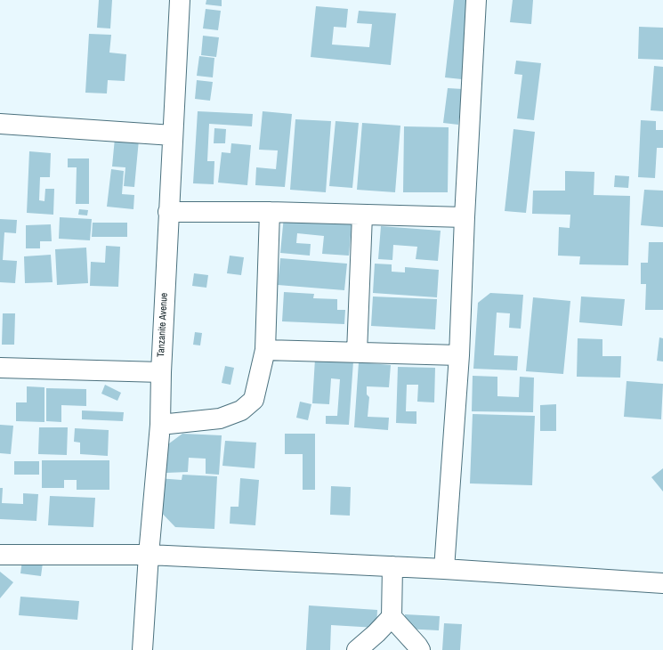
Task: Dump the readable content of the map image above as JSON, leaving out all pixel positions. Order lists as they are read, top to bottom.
{
  "streets": {
    "street": ["Tanzanite Avenue"]
  }
}
